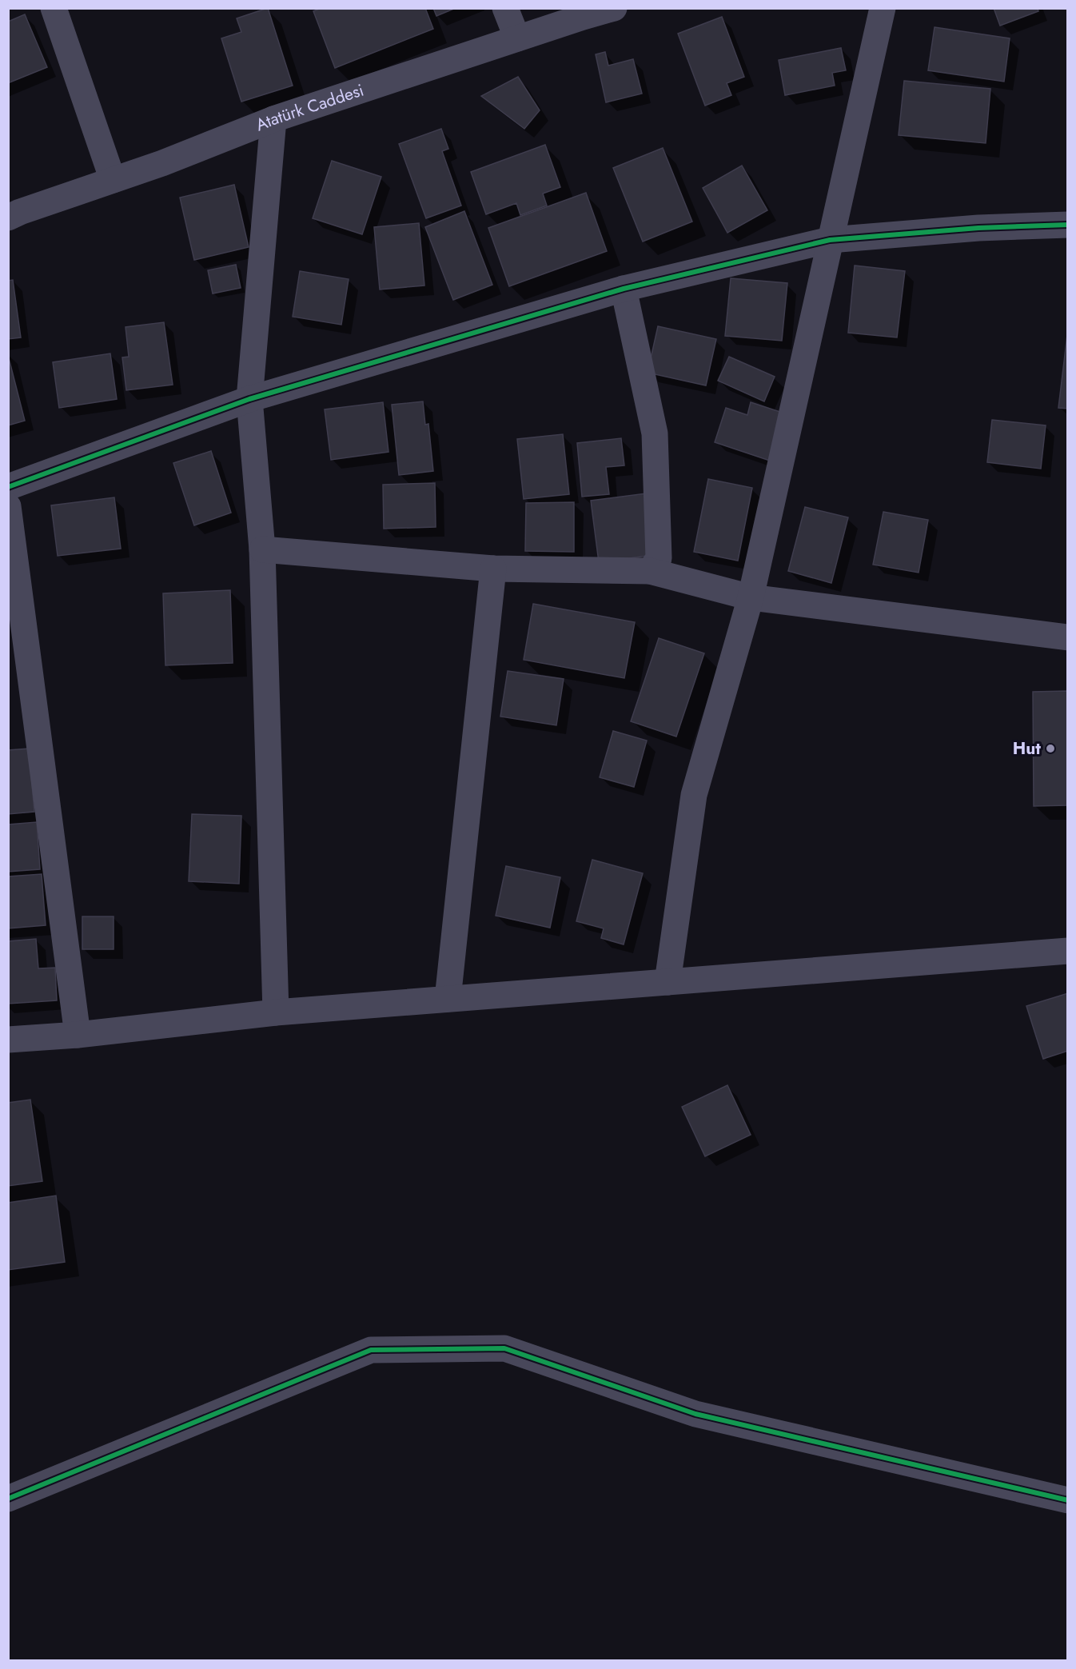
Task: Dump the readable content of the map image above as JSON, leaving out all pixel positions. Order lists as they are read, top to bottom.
{
  "streets": {
    "street": ["Atatürk Caddesi"]
  },
  "places": ["Hut"]
}
